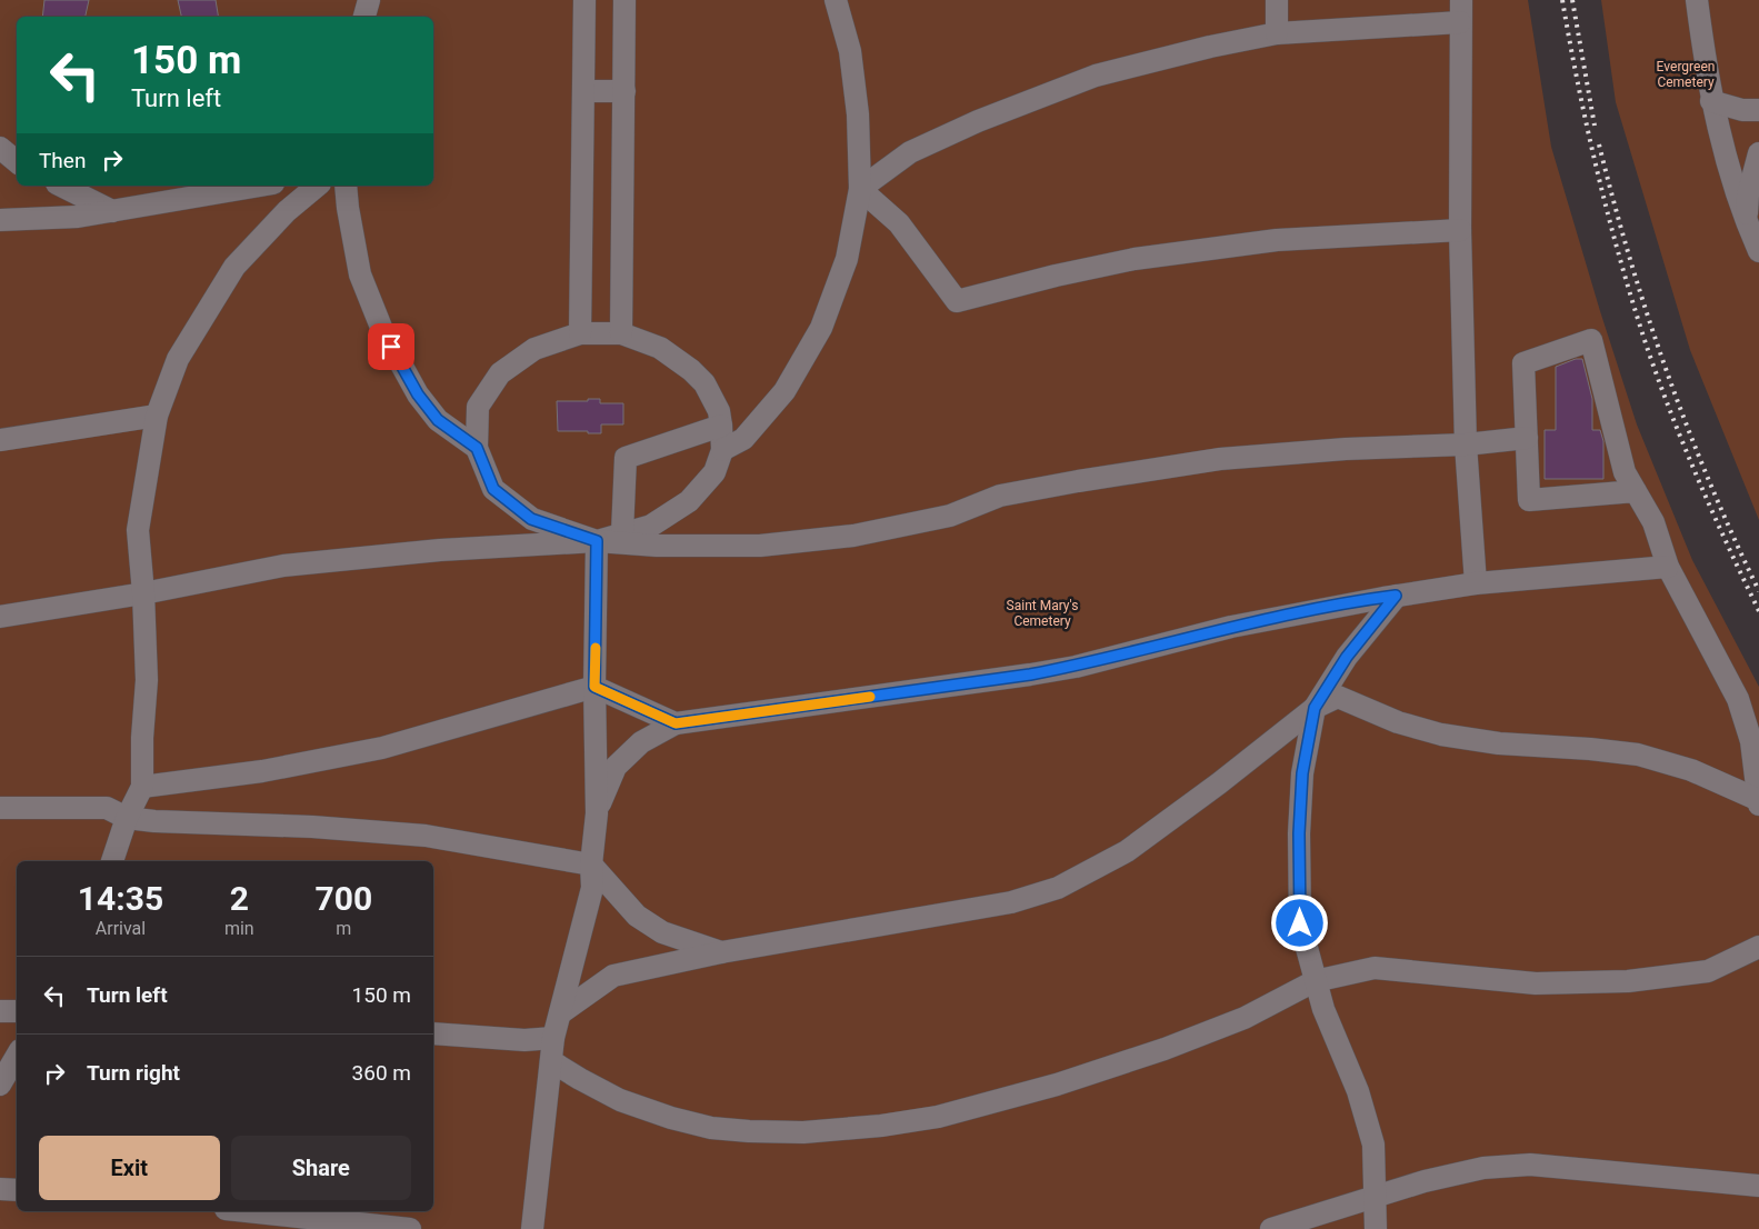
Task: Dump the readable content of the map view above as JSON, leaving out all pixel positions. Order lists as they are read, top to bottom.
{
  "parks": ["Evergreen Cemetery", "Saint Mary's Cemetery"],
  "page": {
    "turn": ["150 m", "Turn left"],
    "then": "Then",
    "eta": [
      "14:35",
      "Arrival",
      "2",
      "min",
      "700",
      "m"
    ],
    "list": [
      {
        "name": "Turn left",
        "value": "150 m"
      },
      {
        "name": "Turn right",
        "value": "360 m"
      }
    ],
    "buttons": ["Exit", "Share"]
  }
}
